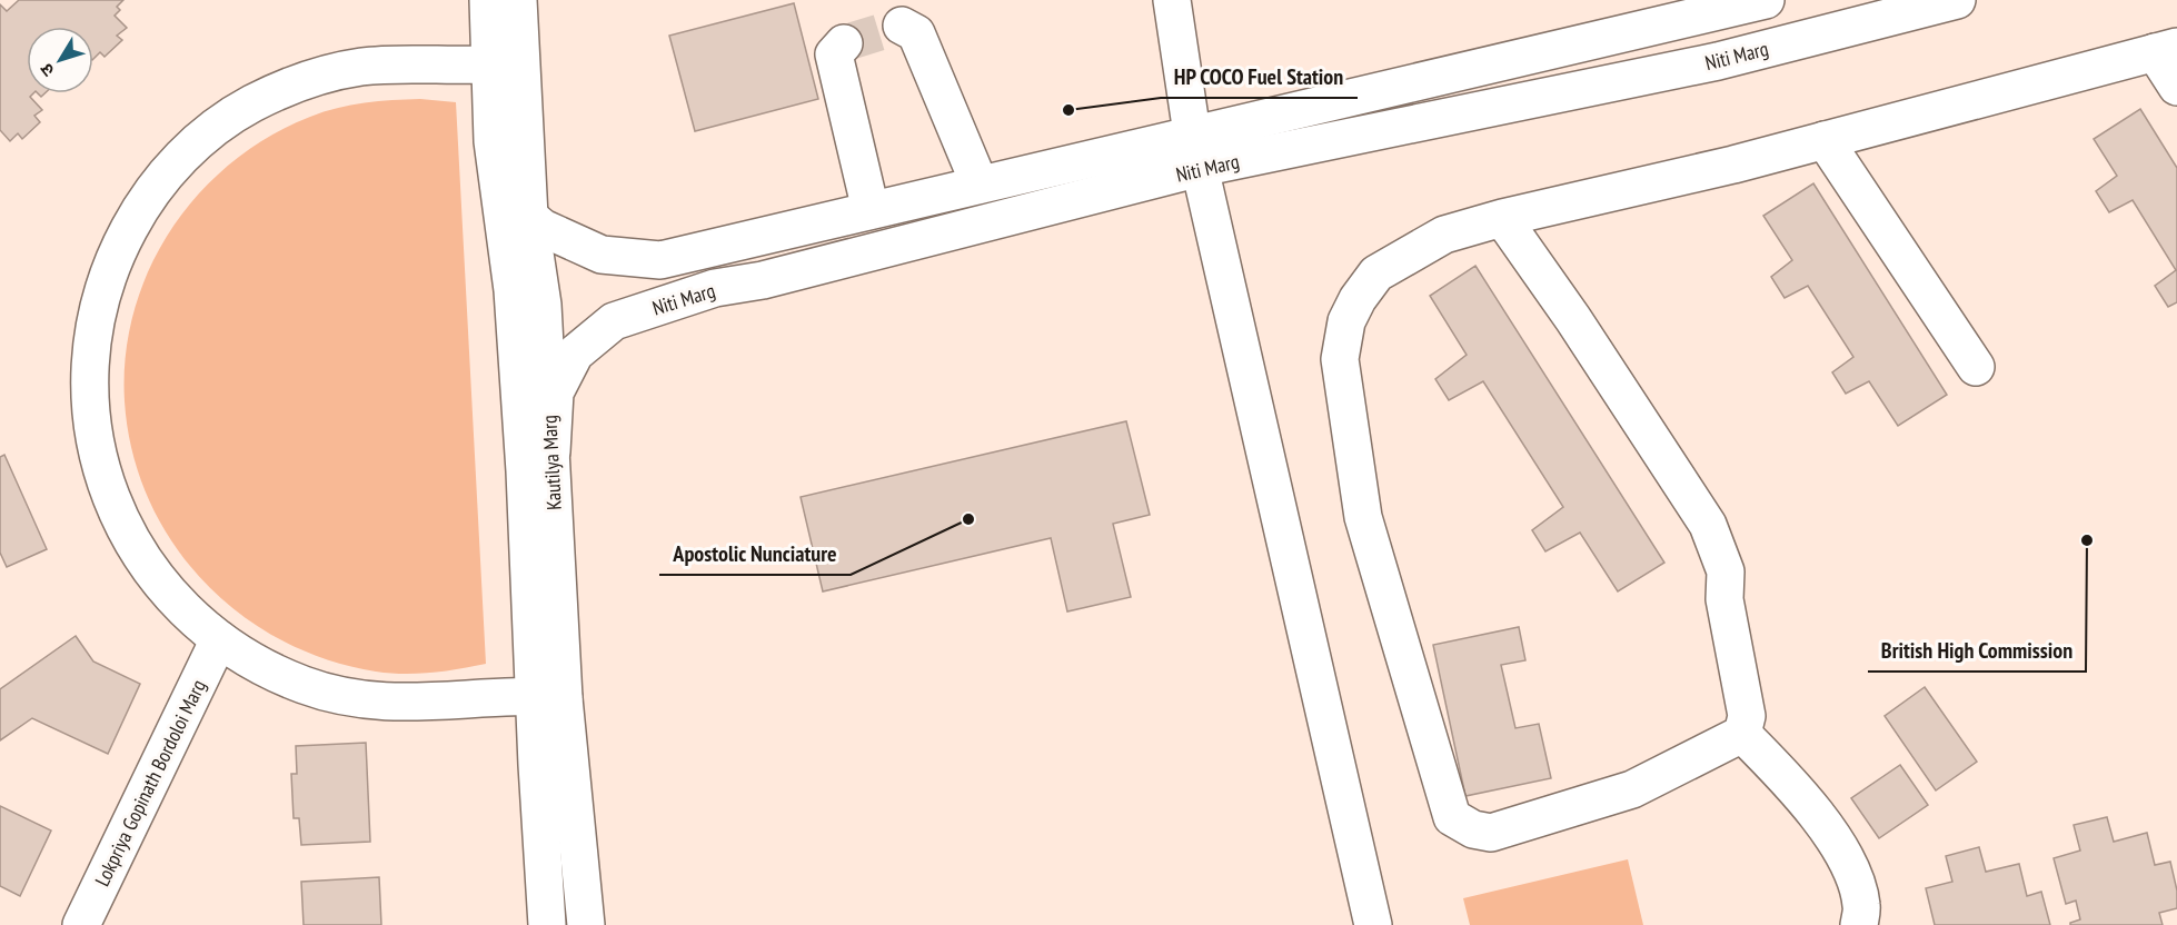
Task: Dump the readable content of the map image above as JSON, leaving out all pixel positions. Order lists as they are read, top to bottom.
{
  "streets": {
    "street": ["Niti Marg", "Kautilya Marg", "Lokpriya Gopinath Bordoloi Marg"]
  },
  "crossings": [
    ["Niti Marg", "Kautilya Marg"]
  ],
  "places": ["HP COCO Fuel Station", "Apostolic Nunciature", "British High Commission"],
  "north": "bottom left"
}
